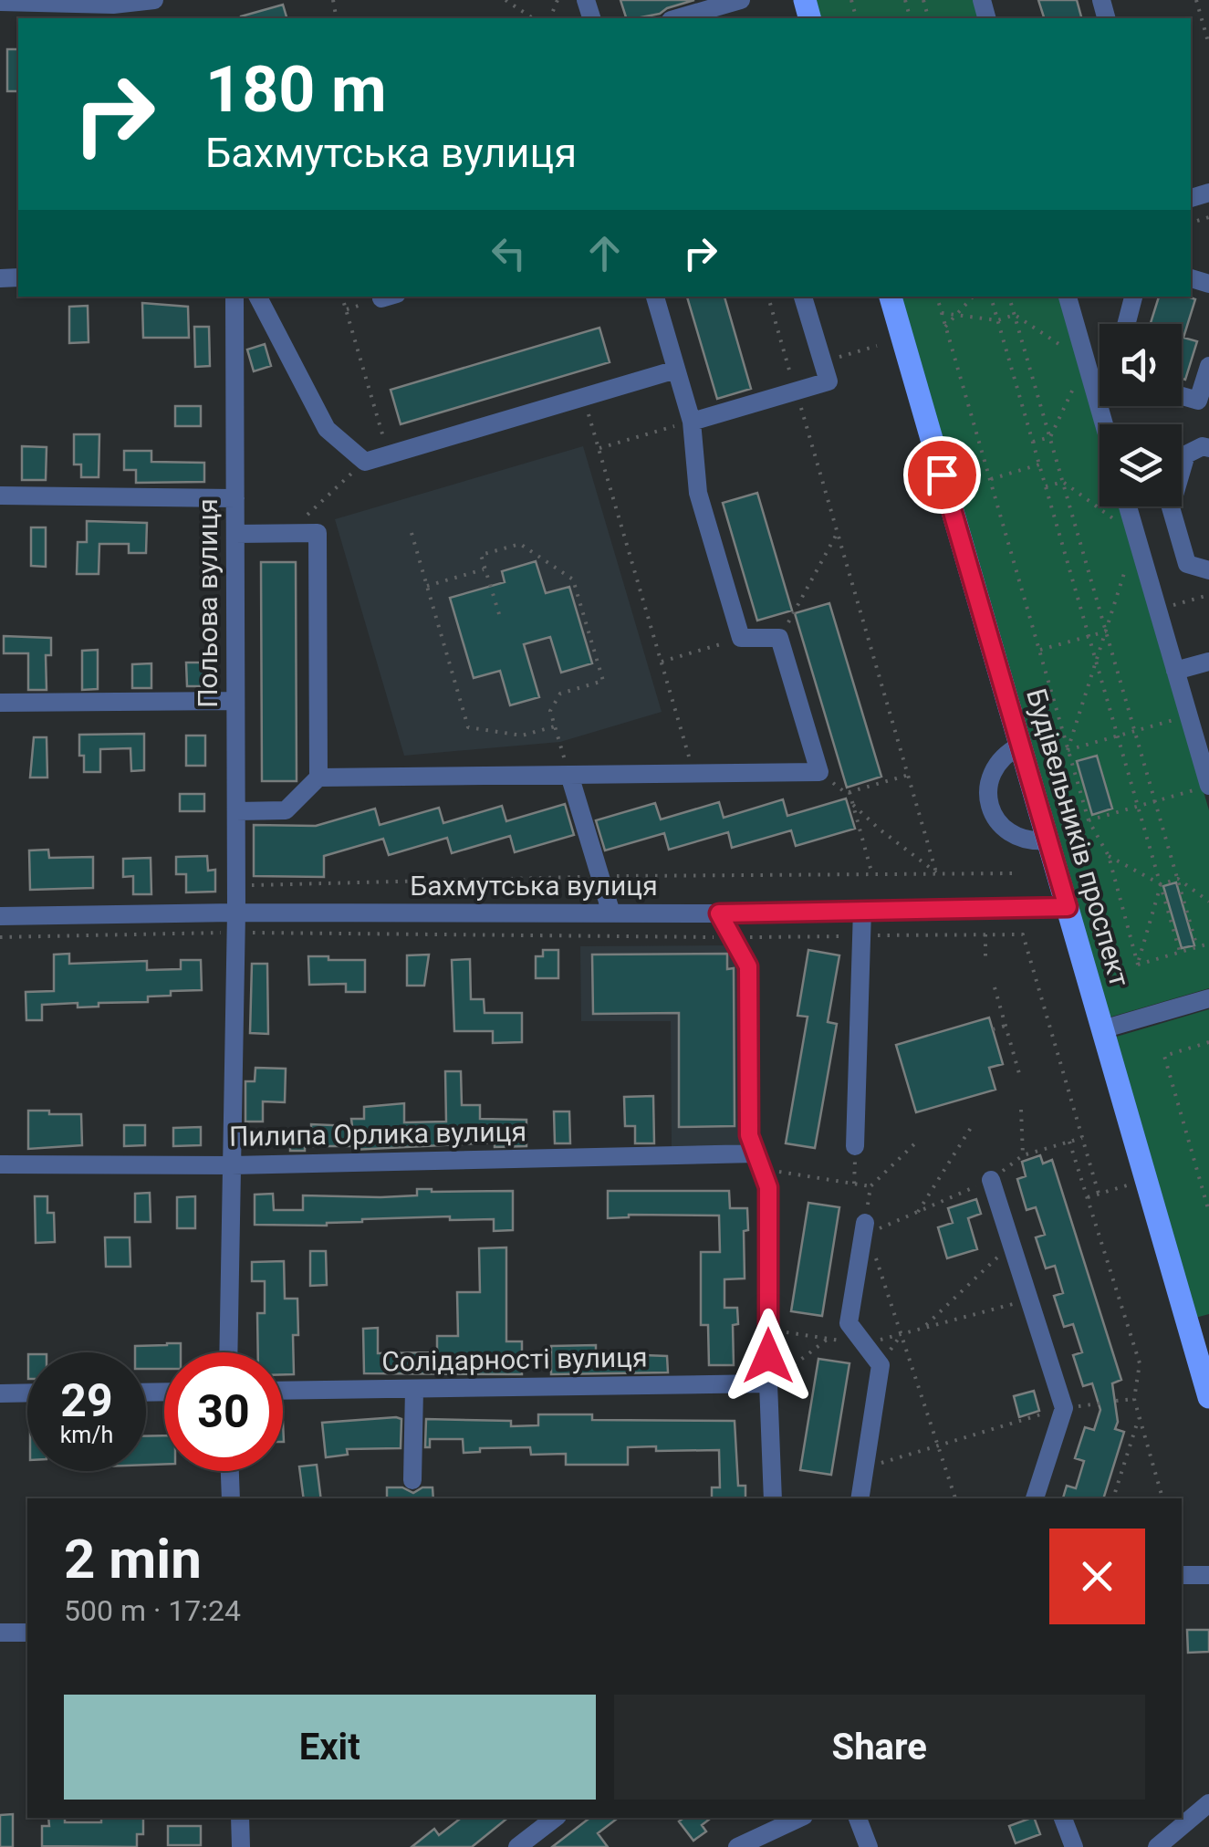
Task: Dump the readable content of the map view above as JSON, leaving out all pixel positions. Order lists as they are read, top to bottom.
{
  "streets": {
    "main road": ["Будівельників проспект"],
    "street": [
      "Польова вулиця",
      "Бахмутська вулиця",
      "Пилипа Орлика вулиця",
      "Солідарності вулиця"
    ]
  },
  "crossings": [
    ["Польова вулиця", "Бахмутська вулиця"],
    ["Польова вулиця", "Пилипа Орлика вулиця"],
    ["Будівельників проспект", "Бахмутська вулиця"]
  ],
  "page": {
    "turn": ["180 m", "Бахмутська вулиця"],
    "speed": "29 km/h",
    "limit": "30",
    "heading": ["2 min", "500 m · 17:24"],
    "buttons": ["Exit", "Share"]
  }
}
